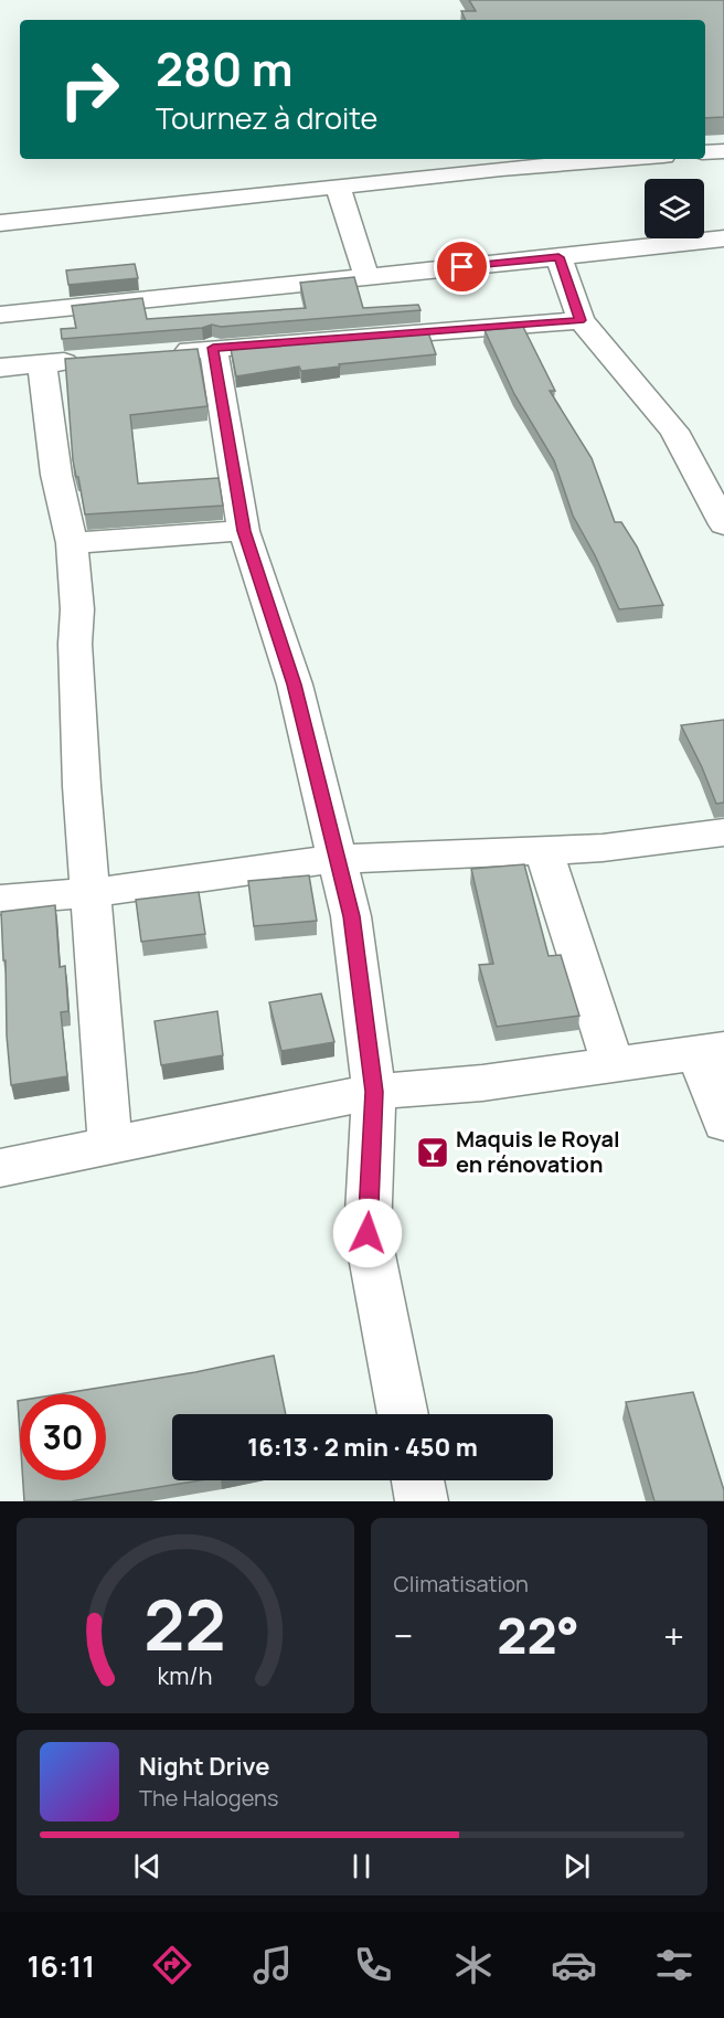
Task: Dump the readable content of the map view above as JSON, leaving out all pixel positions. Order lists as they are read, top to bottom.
{
  "places": {
    "bar": ["Maquis le Royal en rénovation"]
  },
  "page": {
    "turn": ["280 m", "Tournez à droite"],
    "limit": "30",
    "trip": "16:13 · 2 min · 450 m",
    "tile": "Climatisation",
    "heat": ["−", "22°", "+"],
    "song": ["Night Drive", "The Halogens"],
    "tabs": "16:11",
    "gauge": ["22", "km/h"]
  }
}
